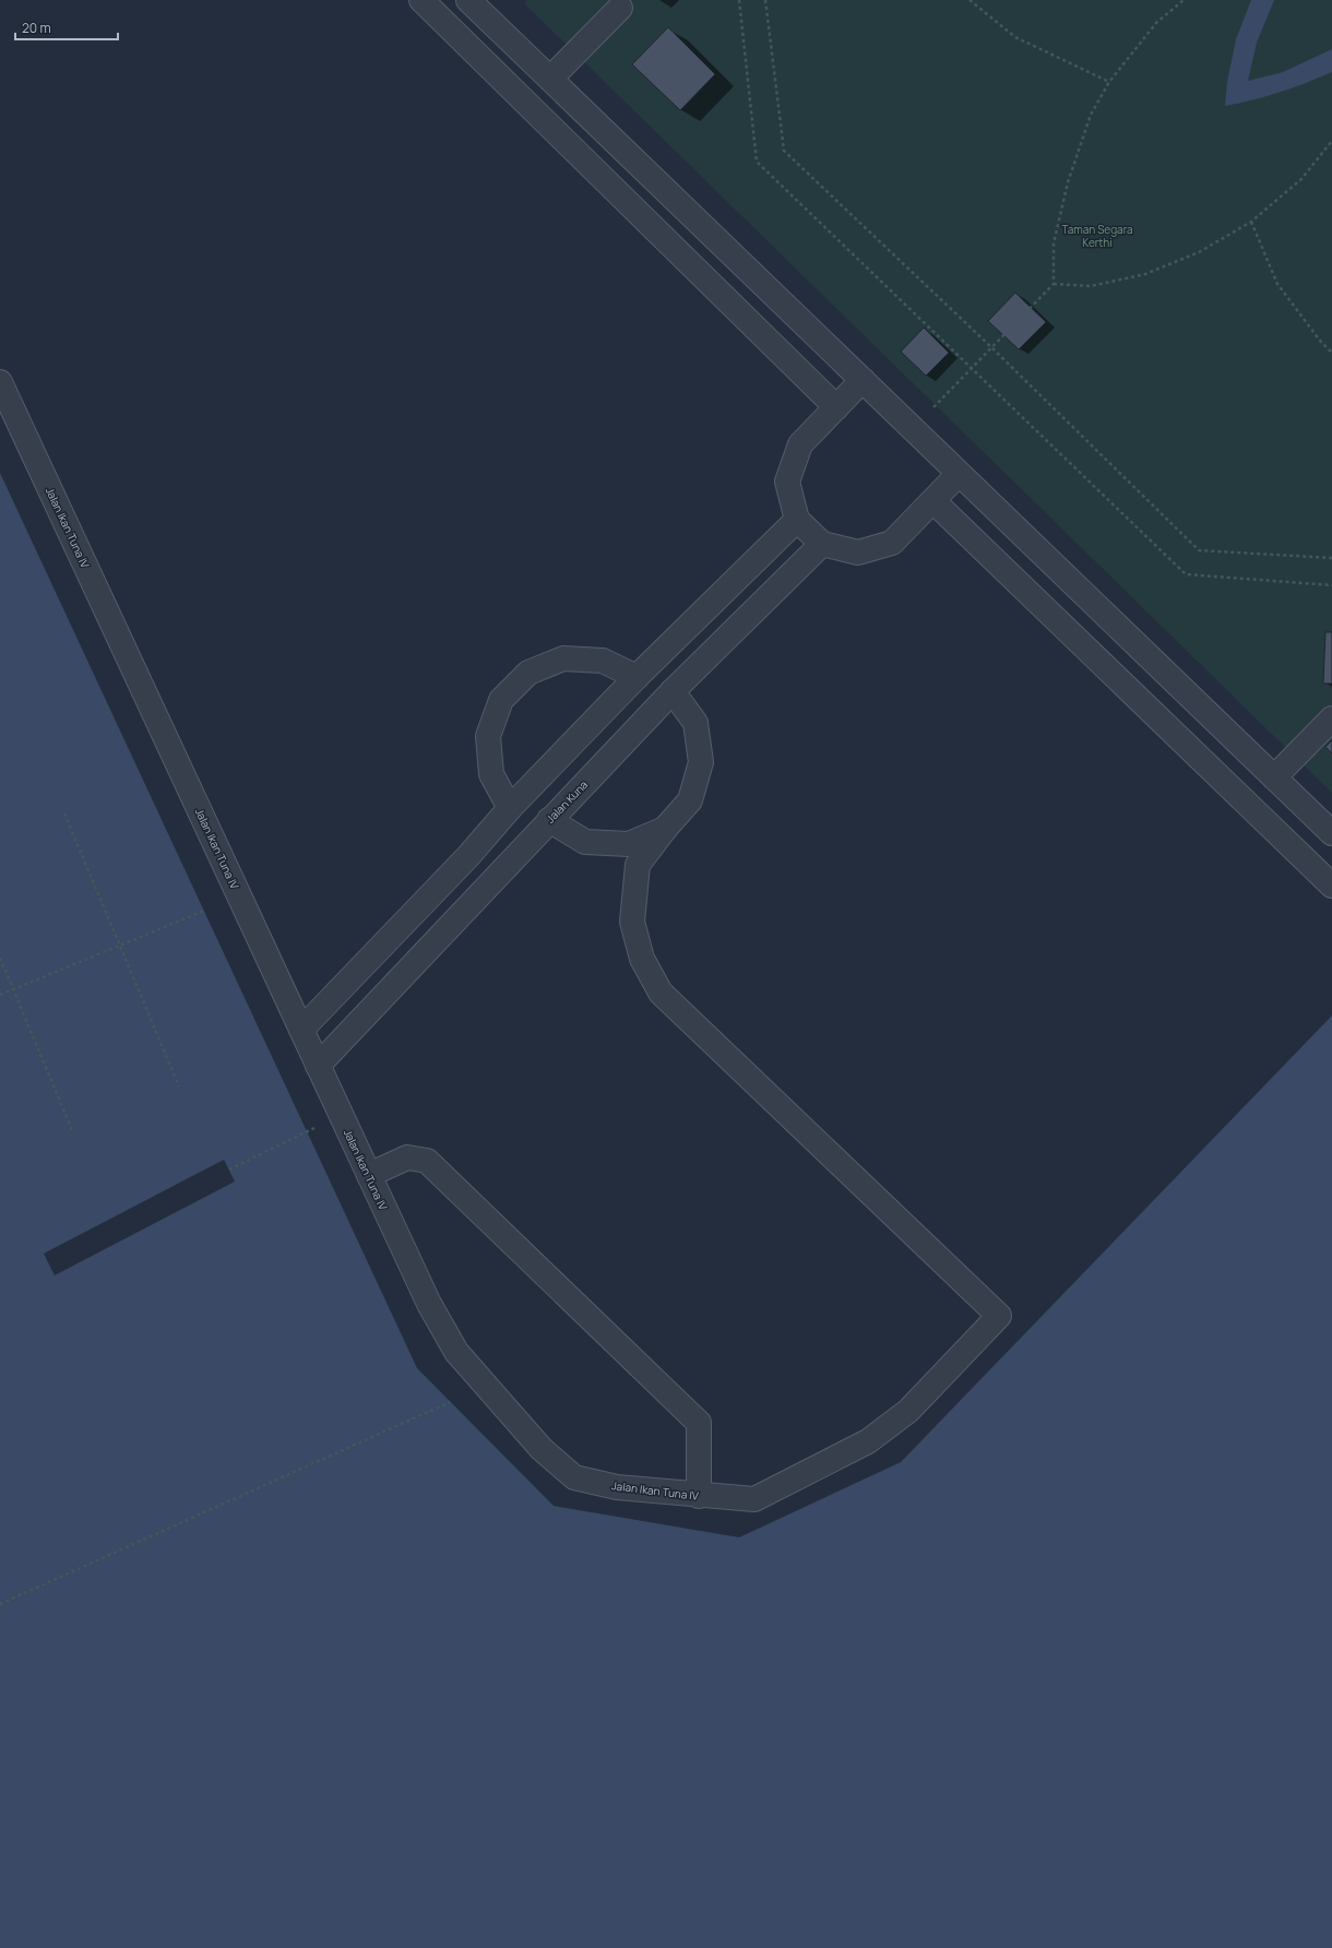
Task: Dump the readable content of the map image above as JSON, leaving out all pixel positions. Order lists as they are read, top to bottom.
{
  "streets": {
    "lane": ["Jalan Ikan Tuna IV", "Jalan Kuna"]
  },
  "crossings": [
    ["Jalan Ikan Tuna IV", "Jalan Kuna"]
  ],
  "parks": ["Taman Segara Kerthi"],
  "scale_bar": "20 m"
}
